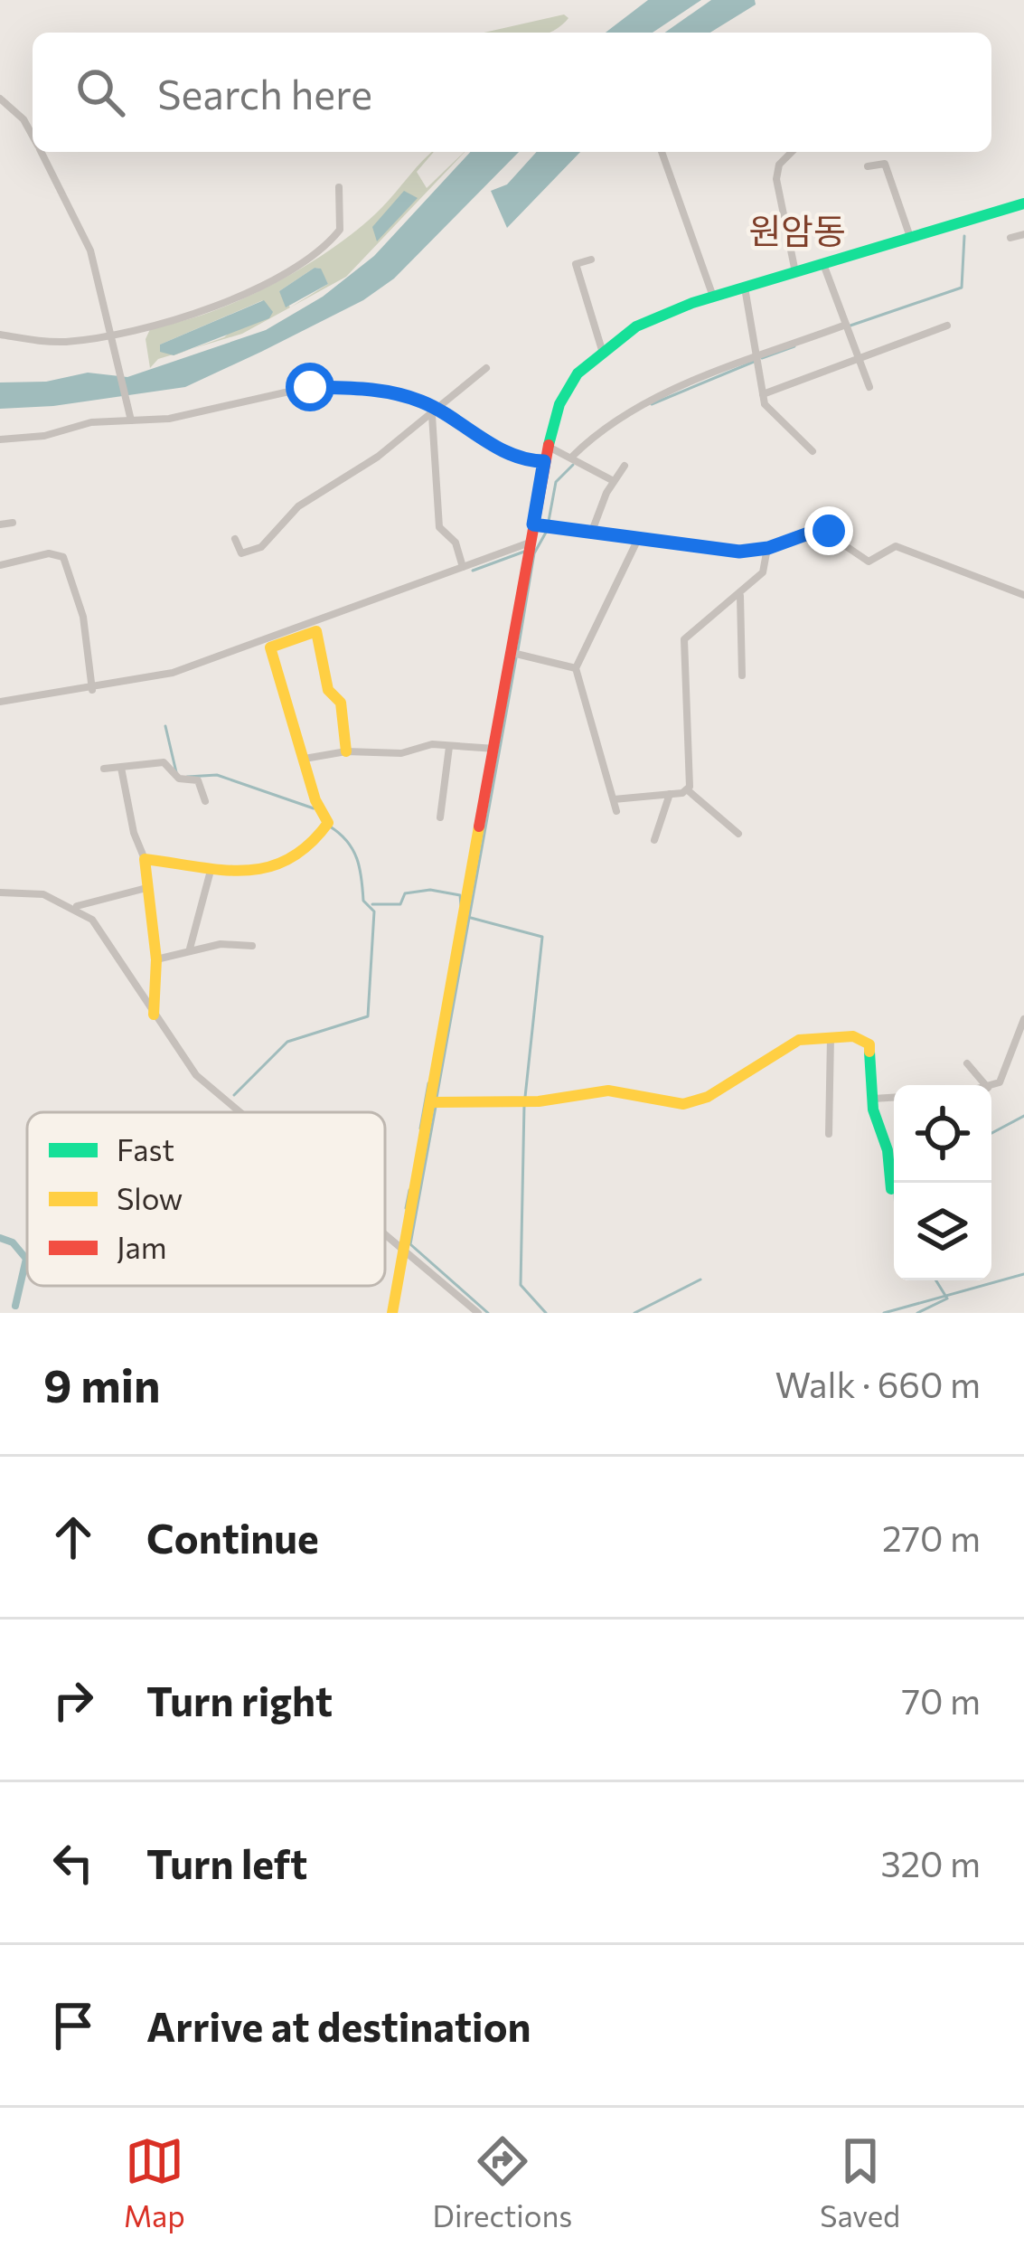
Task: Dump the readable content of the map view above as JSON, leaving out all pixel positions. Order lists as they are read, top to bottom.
{
  "districts": ["원암동"],
  "legend": ["Fast", "Slow", "Jam"],
  "page": {
    "search": "Search here",
    "heading": ["9 min", "Walk · 660 m"],
    "list": [
      ["Continue", "270 m"],
      ["Turn right", "70 m"],
      ["Turn left", "320 m"],
      "Arrive at destination"
    ],
    "nav": ["Map", "Directions", "Saved"]
  }
}
